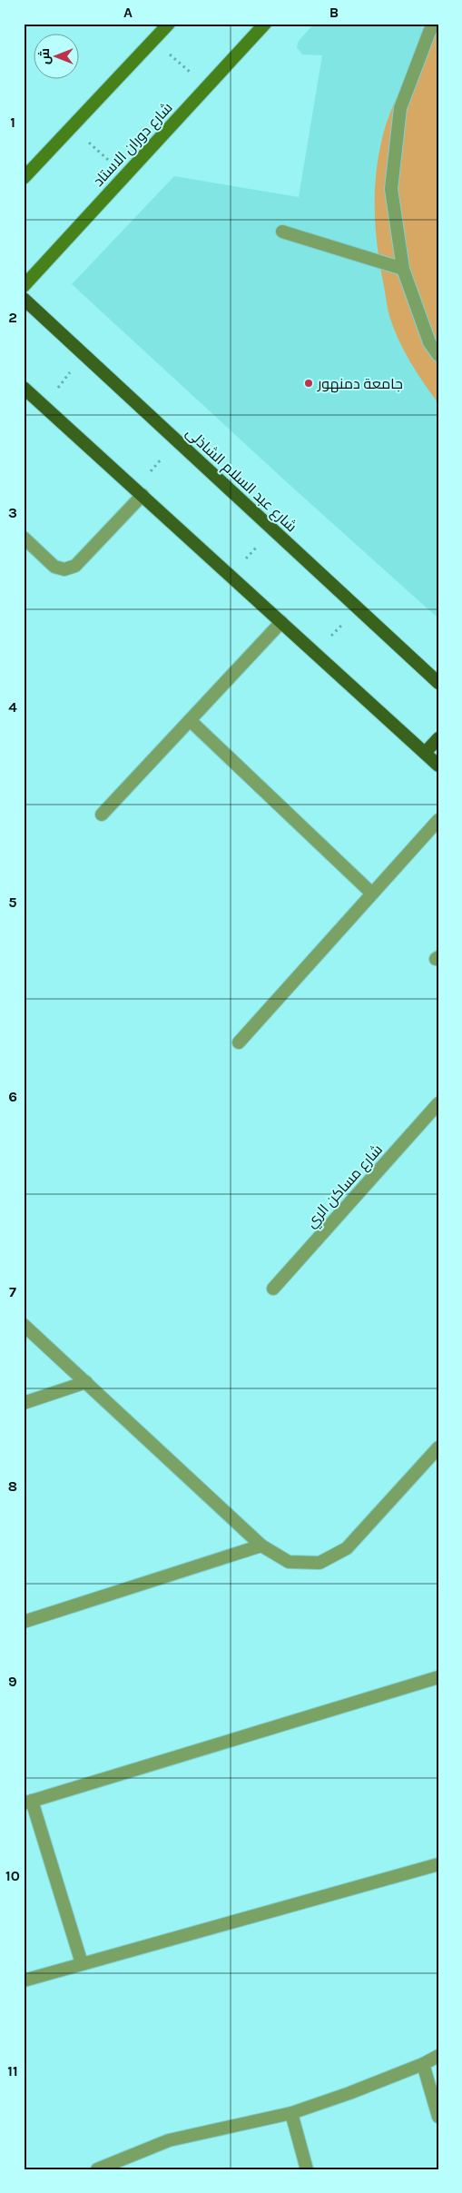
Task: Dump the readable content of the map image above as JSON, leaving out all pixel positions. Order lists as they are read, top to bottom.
{
  "streets": {
    "main road": ["شارع دوران الاستاد", "شارع عبد السلام الشاذلى"],
    "street": ["شارع مساكن الري"]
  },
  "places": ["جامعة دمنهور"],
  "north": "left",
  "grid": {
    "columns": ["A", "B"],
    "rows": [
      "1",
      "2",
      "3",
      "4",
      "5",
      "6",
      "7",
      "8",
      "9",
      "10",
      "11"
    ]
  }
}
